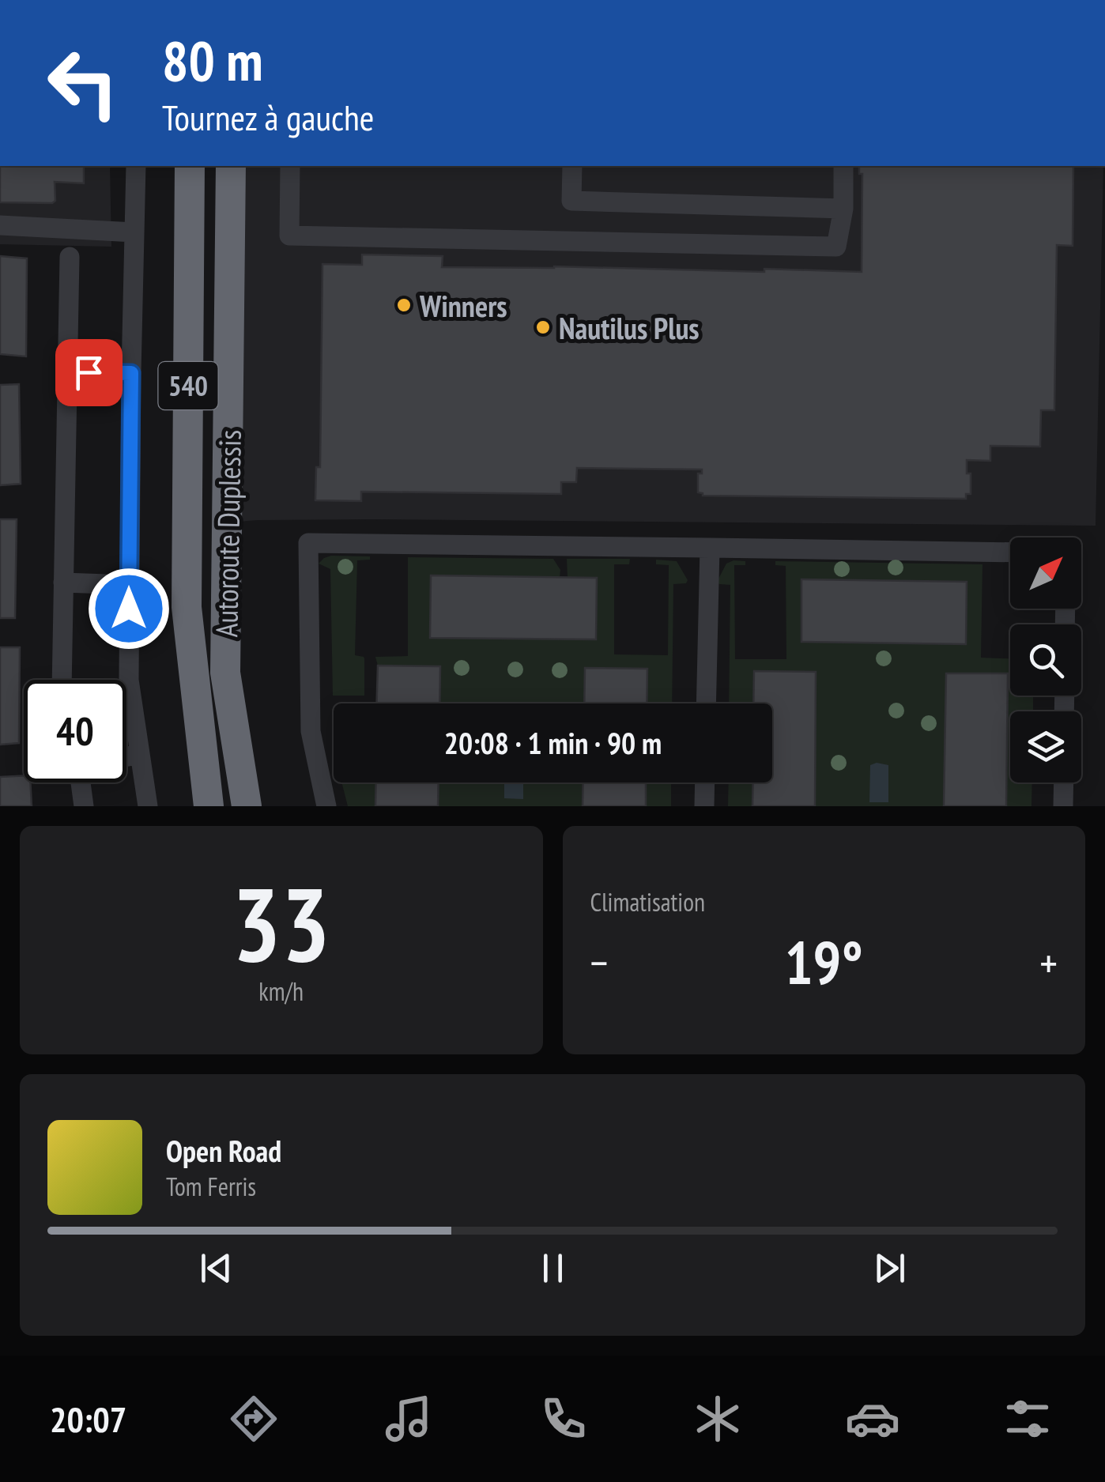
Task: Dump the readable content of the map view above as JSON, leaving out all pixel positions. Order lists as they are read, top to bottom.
{
  "streets": {
    "highway": ["540", "Autoroute Duplessis"]
  },
  "places": ["Winners", "Nautilus Plus"],
  "north": "top right",
  "page": {
    "turn": ["80 m", "Tournez à gauche"],
    "limit": "40",
    "trip": "20:08 · 1 min · 90 m",
    "tile": [
      ["33", "km/h"],
      "Climatisation"
    ],
    "heat": ["−", "19°", "+"],
    "song": ["Open Road", "Tom Ferris"],
    "tabs": "20:07"
  }
}
